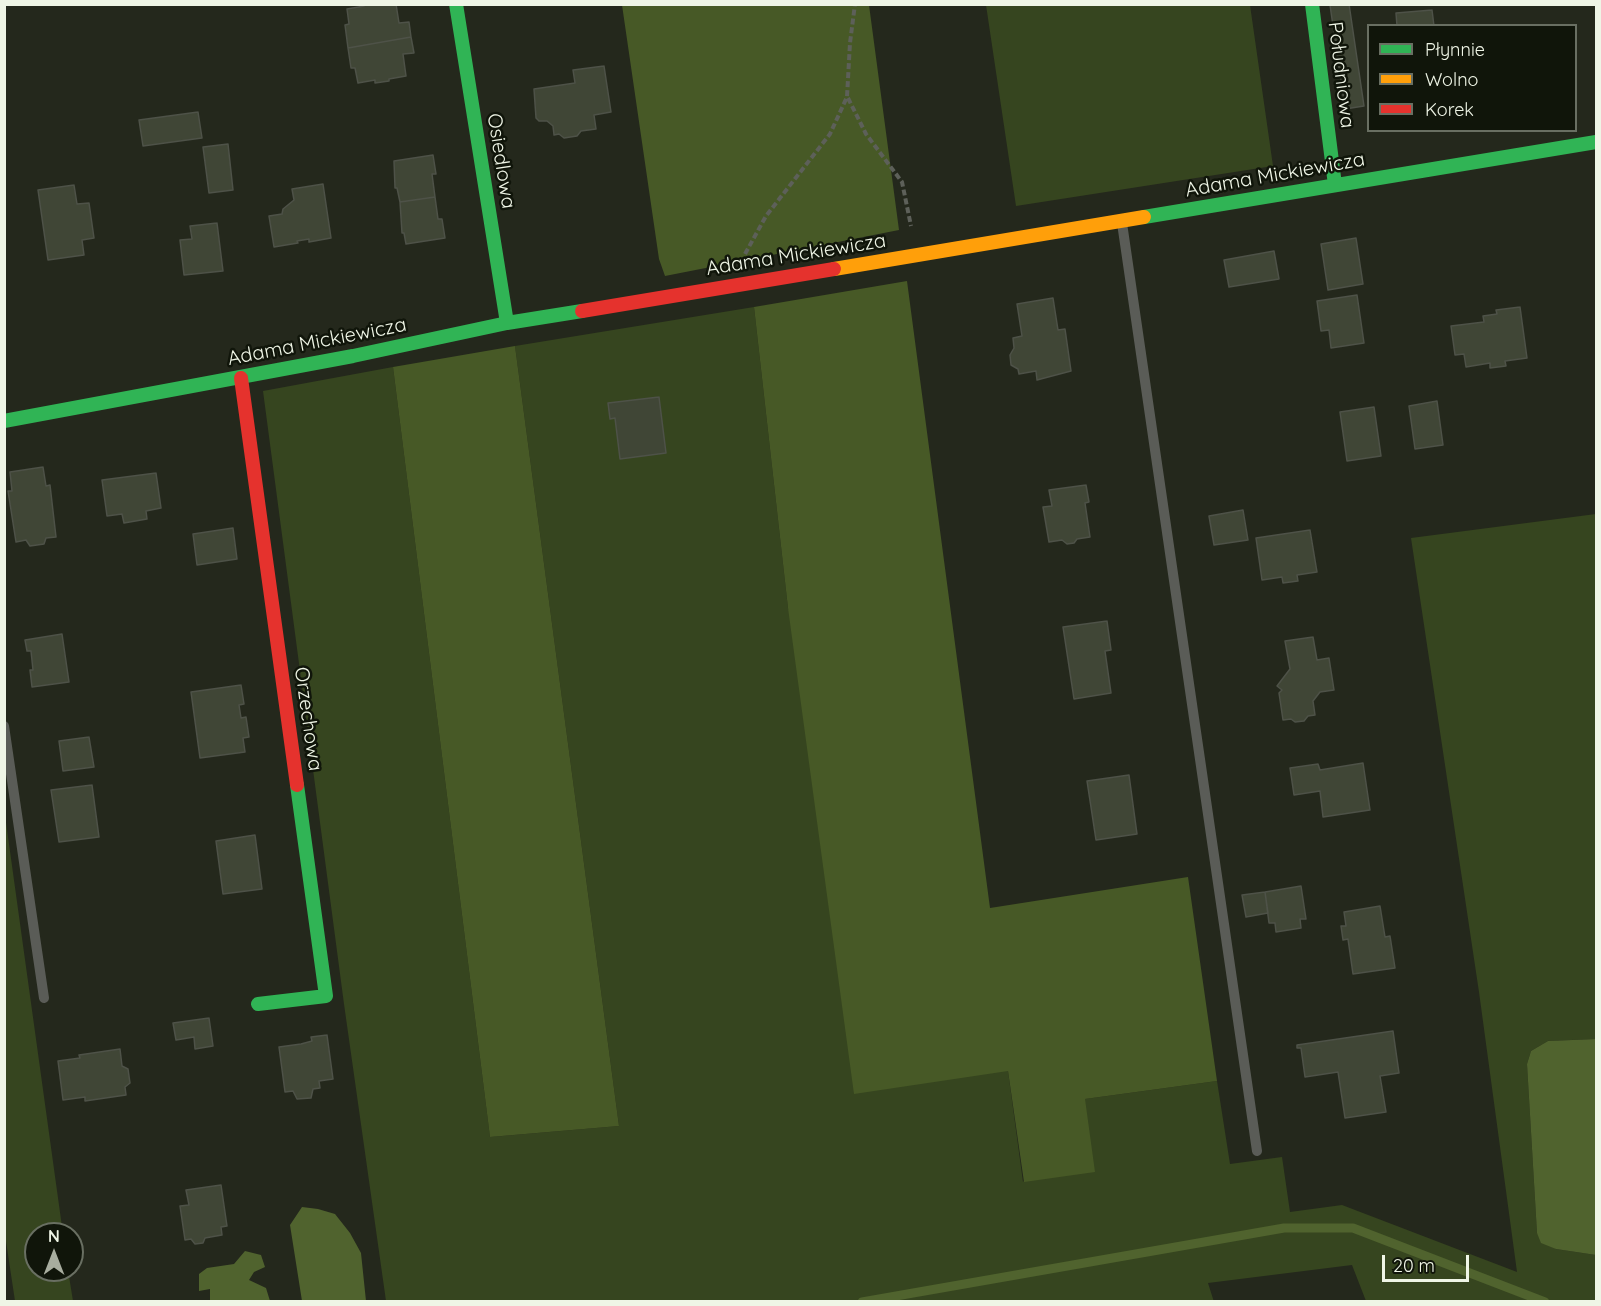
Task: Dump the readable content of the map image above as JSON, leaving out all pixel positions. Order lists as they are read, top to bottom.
{
  "streets": {
    "street": [
      "Południowa",
      "Osiedlowa",
      "Adama Mickiewicza",
      "Orzechowa"
    ]
  },
  "crossings": [
    ["Południowa", "Adama Mickiewicza"],
    ["Osiedlowa", "Adama Mickiewicza"],
    ["Adama Mickiewicza", "Orzechowa"]
  ],
  "legend": ["Płynnie", "Wolno", "Korek"],
  "scale_bar": "20 m",
  "north": "top"
}
